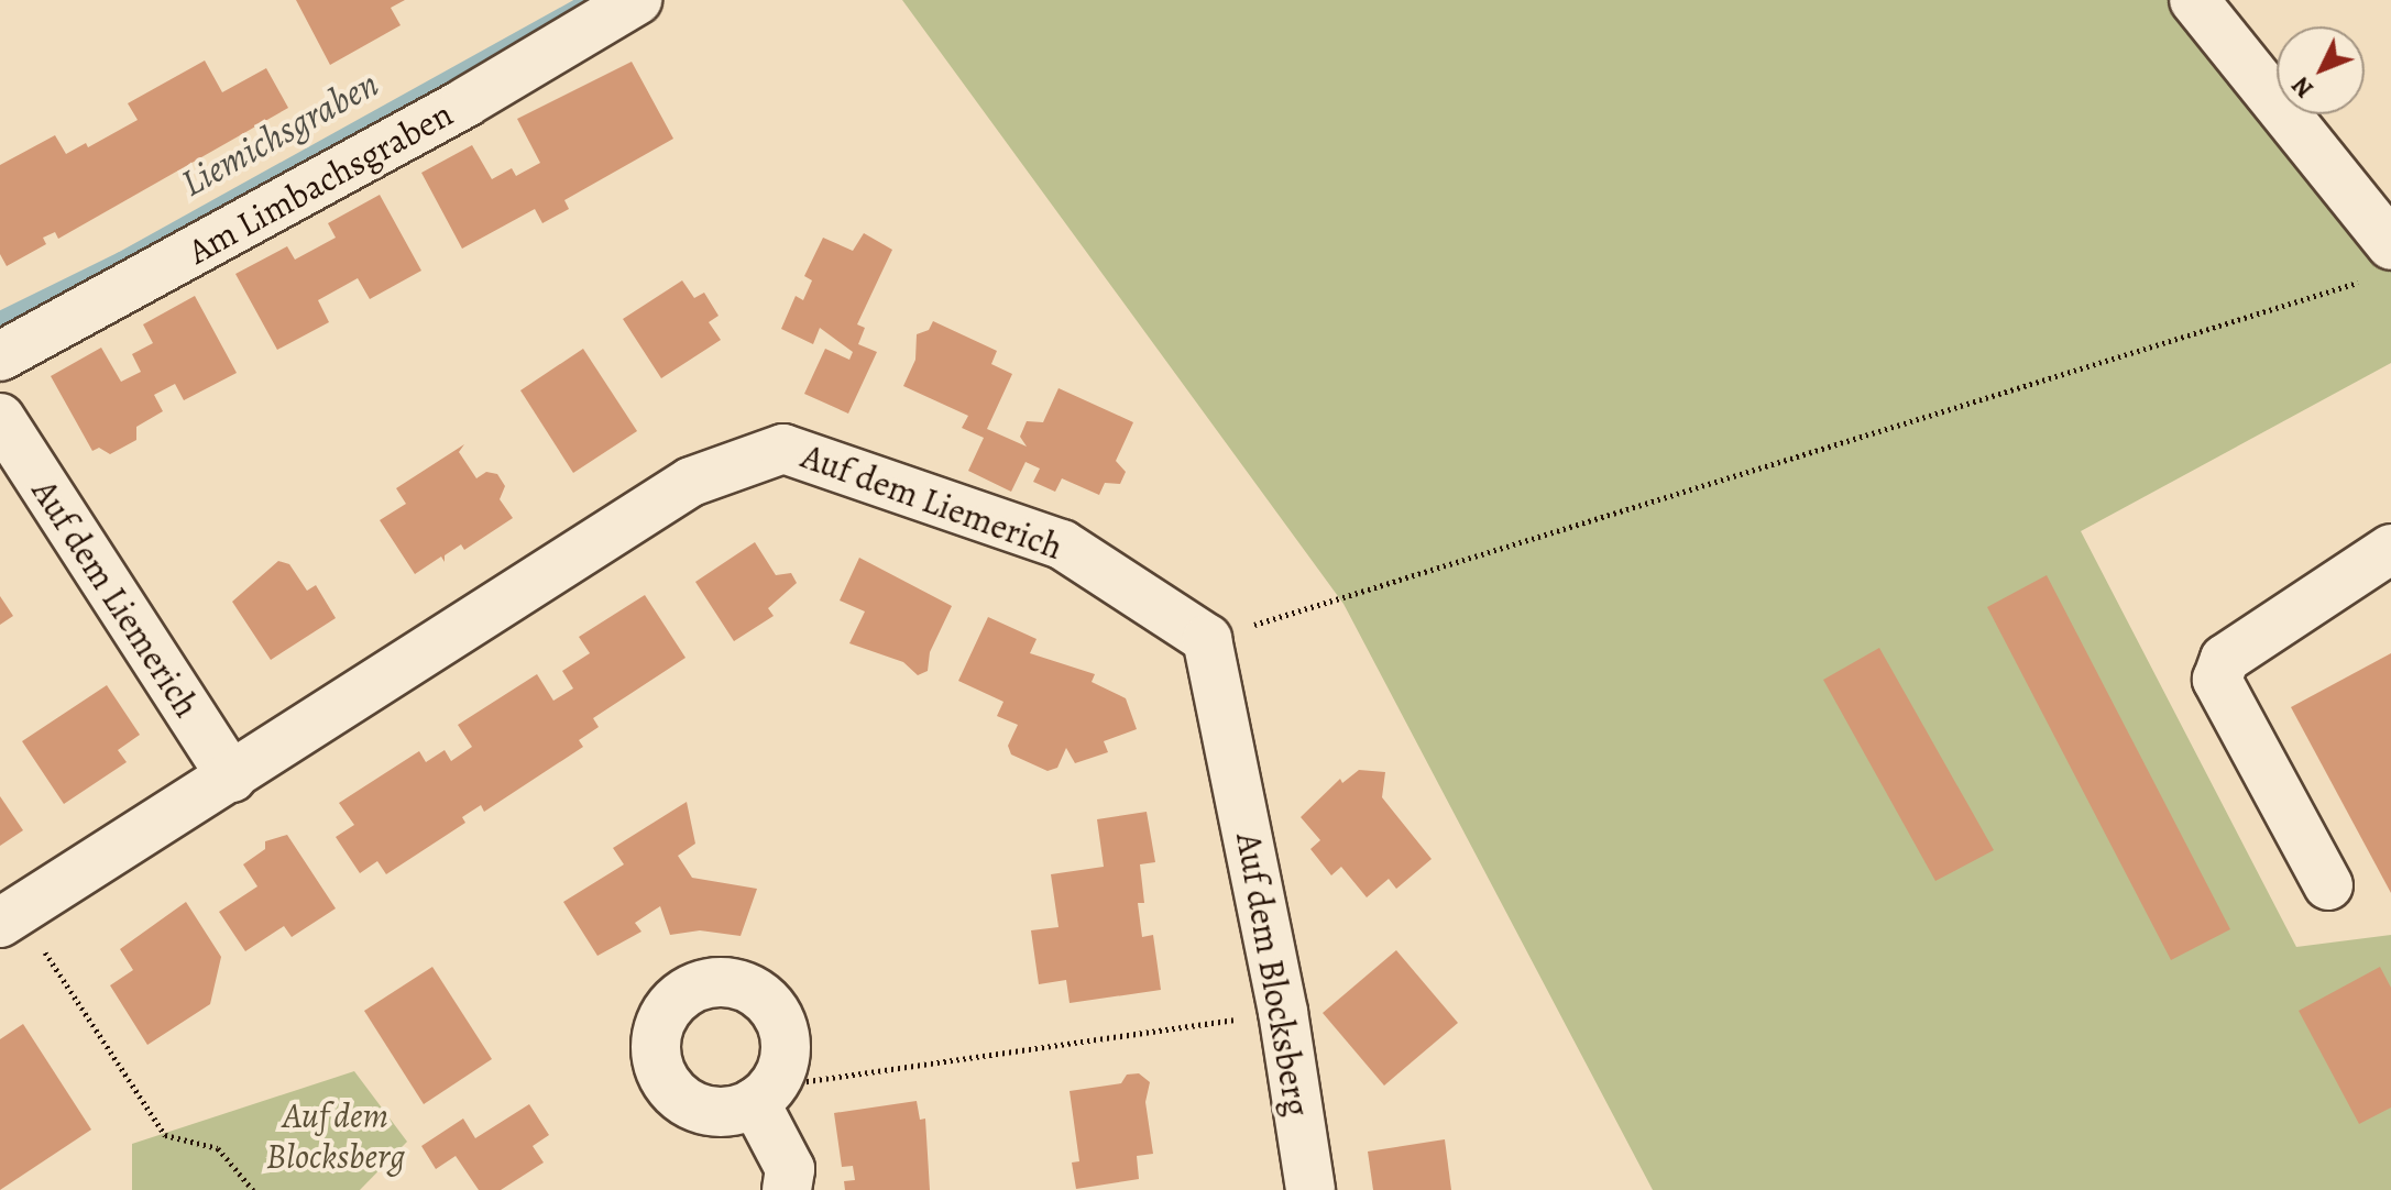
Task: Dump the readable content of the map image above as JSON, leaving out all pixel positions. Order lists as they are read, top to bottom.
{
  "streets": {
    "street": ["Am Limbachsgraben", "Auf dem Liemerich", "Auf dem Blocksberg"]
  },
  "crossings": [
    ["Auf dem Liemerich", "Auf dem Blocksberg"]
  ],
  "water": ["Liemichsgraben"],
  "parks": ["Auf dem Blocksberg"],
  "north": "bottom left"
}
